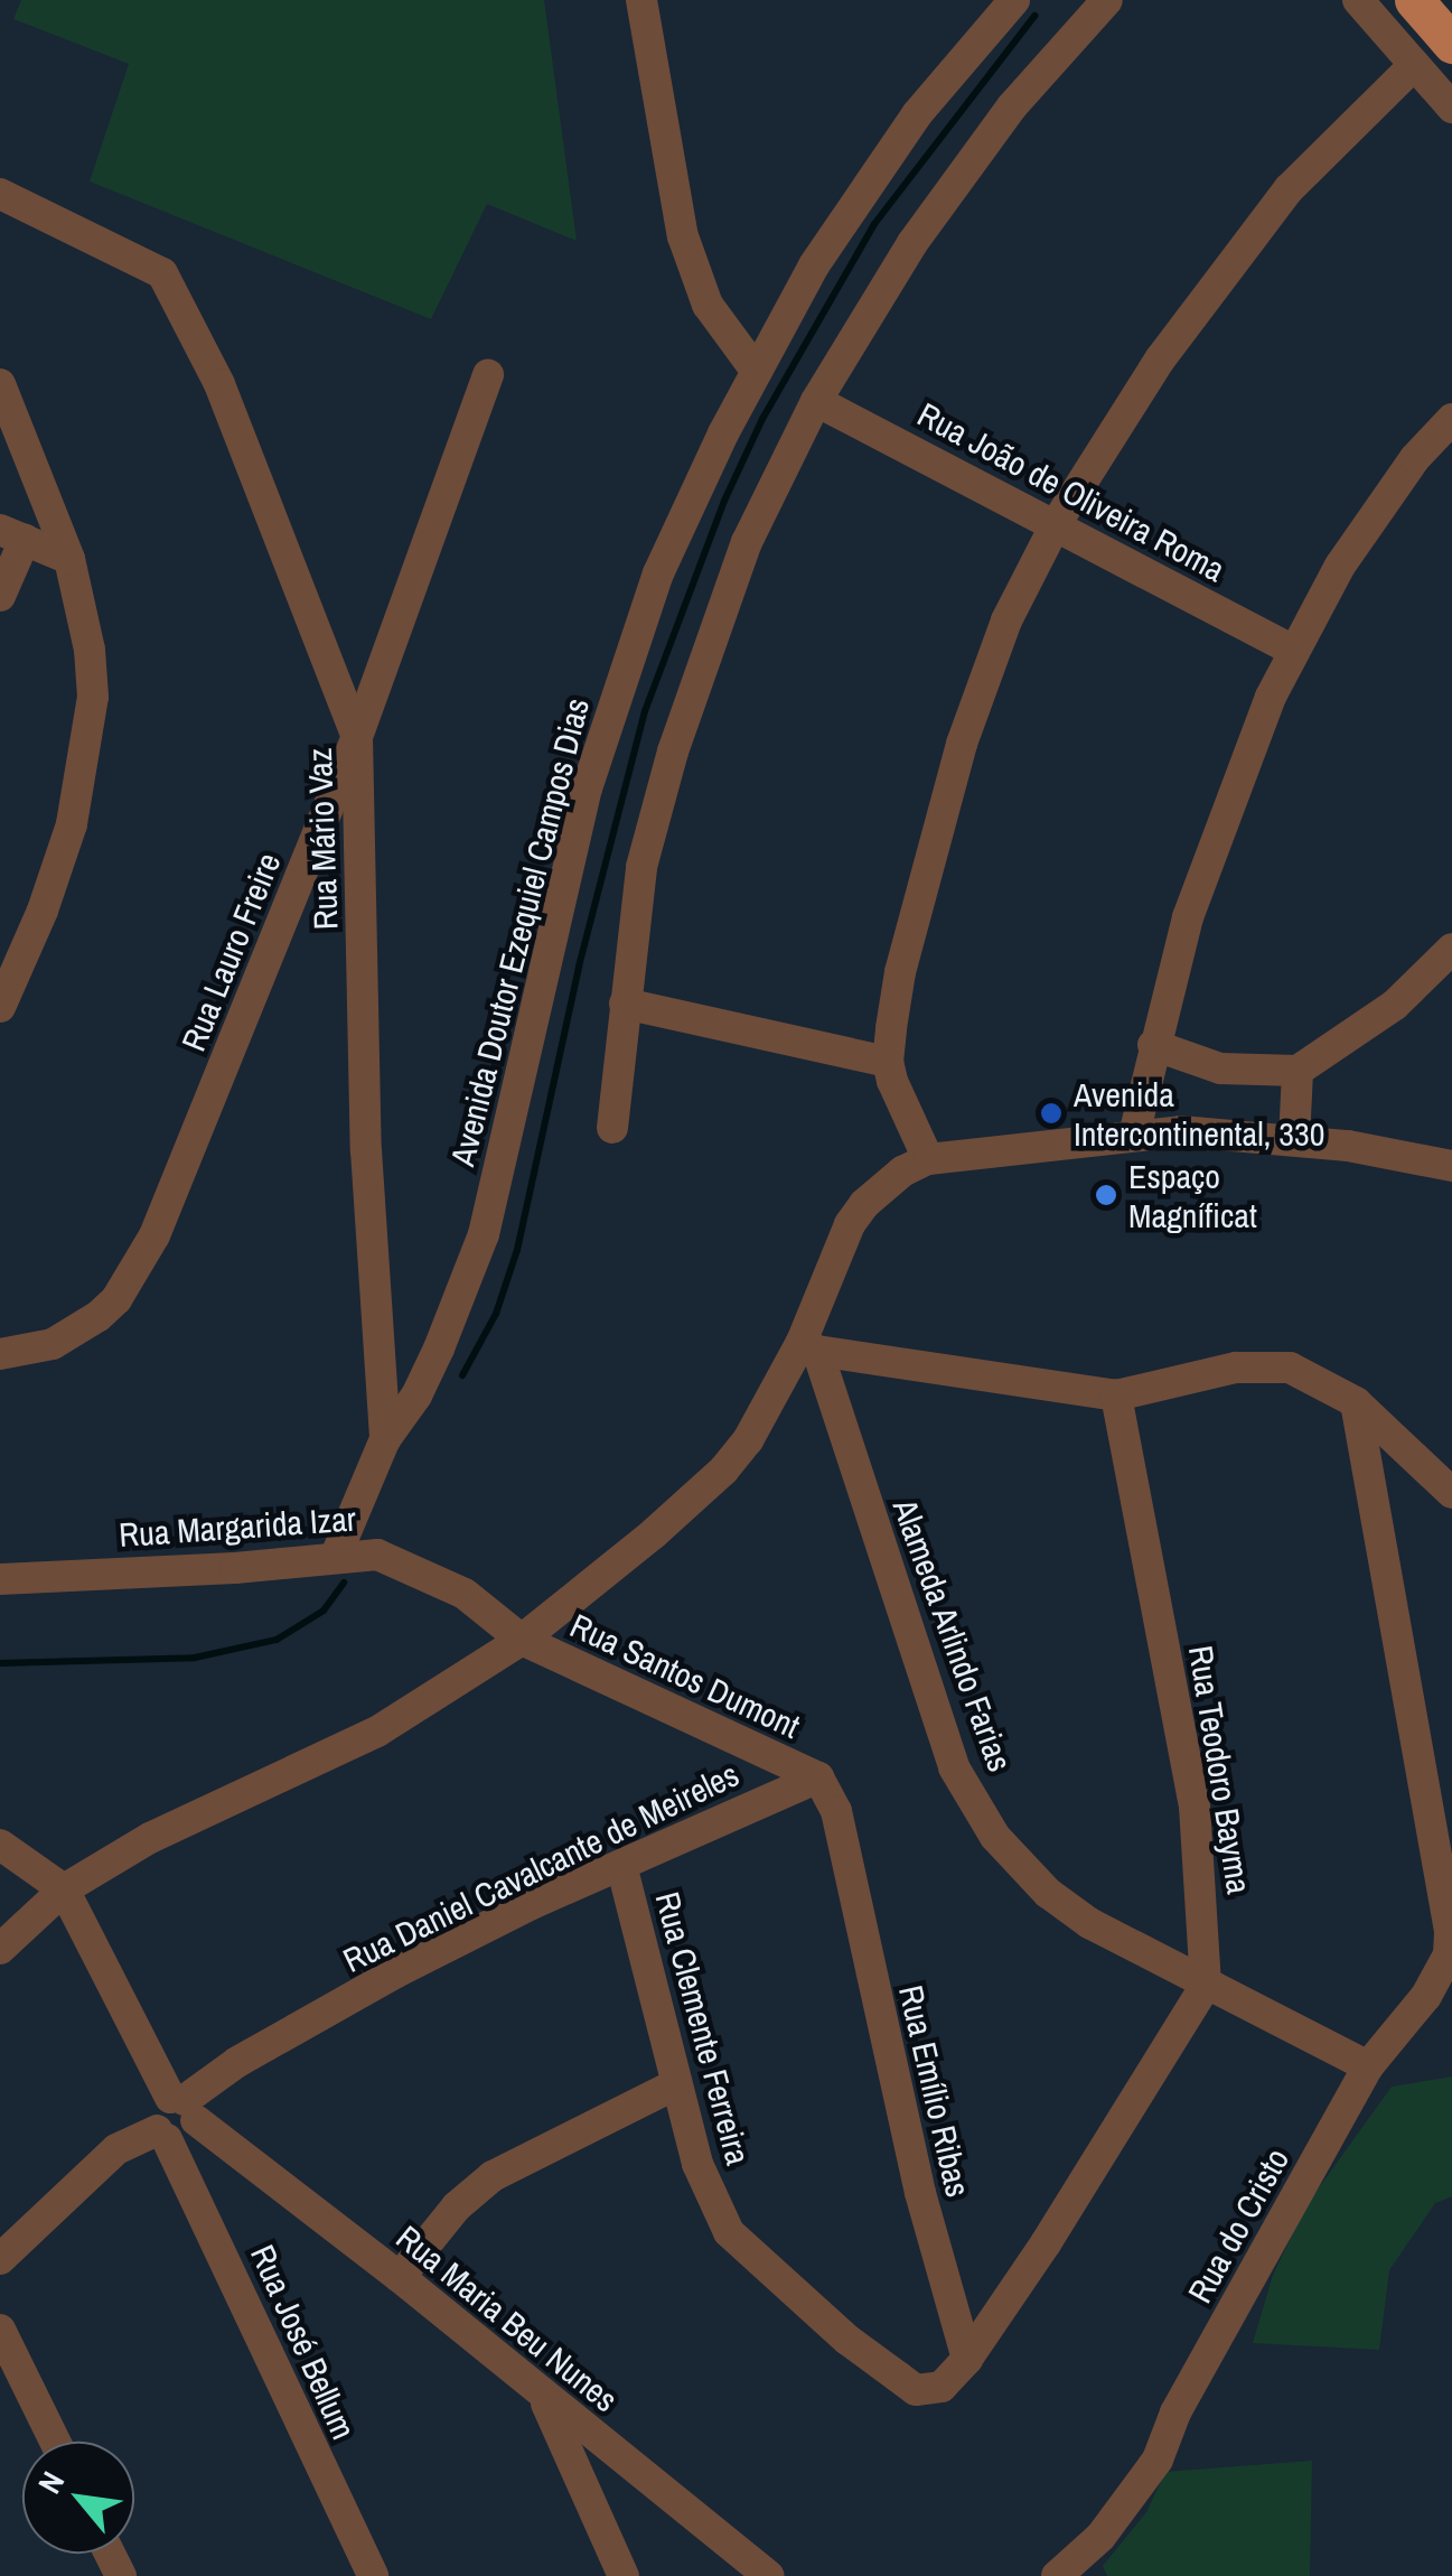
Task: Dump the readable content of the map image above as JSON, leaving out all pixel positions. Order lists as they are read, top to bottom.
{
  "streets": {
    "street": [
      "Rua João de Oliveira Roma",
      "Rua Mário Vaz",
      "Avenida Doutor Ezequiel Campos Dias",
      "Rua Lauro Freire",
      "Rua Margarida Izar",
      "Alameda Arlindo Farias",
      "Rua Santos Dumont",
      "Rua Teodoro Bayma",
      "Rua Daniel Cavalcante de Meireles",
      "Rua Clemente Ferreira",
      "Rua Emílio Ribas",
      "Rua do Cristo",
      "Rua Maria Beu Nunes",
      "Rua José Bellum"
    ]
  },
  "crossings": [
    ["Rua Mário Vaz", "Avenida Doutor Ezequiel Campos Dias"],
    ["Rua Mário Vaz", "Rua Lauro Freire"],
    ["Avenida Doutor Ezequiel Campos Dias", "Rua Margarida Izar"],
    ["Rua Margarida Izar", "Rua Santos Dumont"],
    ["Alameda Arlindo Farias", "Rua Teodoro Bayma"],
    ["Rua Santos Dumont", "Rua Daniel Cavalcante de Meireles"],
    ["Rua Santos Dumont", "Rua Emílio Ribas"],
    ["Rua Daniel Cavalcante de Meireles", "Rua Clemente Ferreira"],
    ["Rua Daniel Cavalcante de Meireles", "Rua Emílio Ribas"],
    ["Rua Daniel Cavalcante de Meireles", "Rua Maria Beu Nunes"],
    ["Rua Daniel Cavalcante de Meireles", "Rua José Bellum"],
    ["Rua Clemente Ferreira", "Rua Emílio Ribas"]
  ],
  "places": ["Avenida Intercontinental, 330", "Espaço Magníficat"],
  "north": "top left"
}
